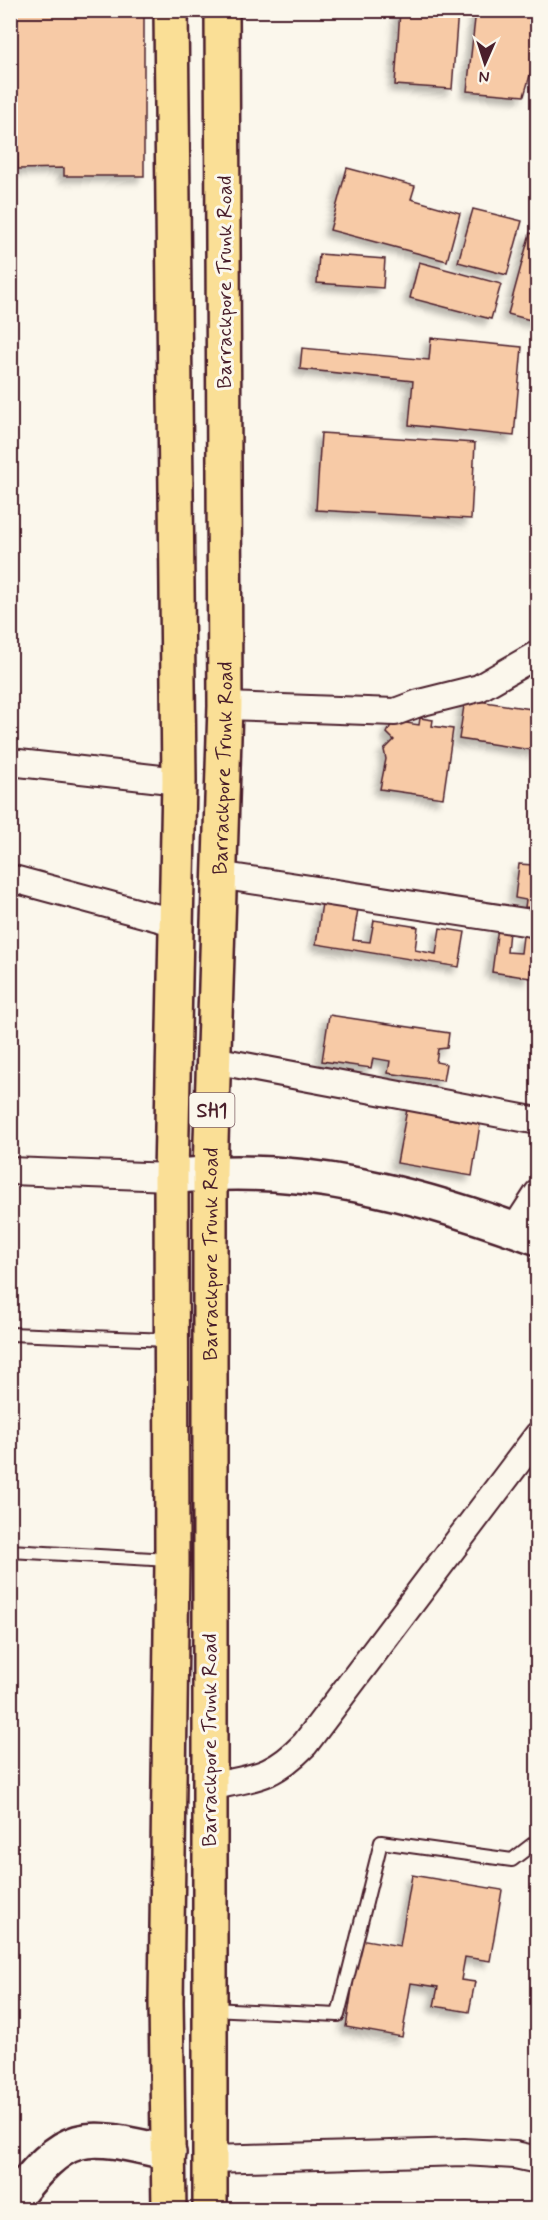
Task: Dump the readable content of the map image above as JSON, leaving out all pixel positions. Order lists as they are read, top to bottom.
{
  "streets": {
    "main road": ["Barrackpore Trunk Road", "SH1"]
  },
  "north": "bottom"
}
